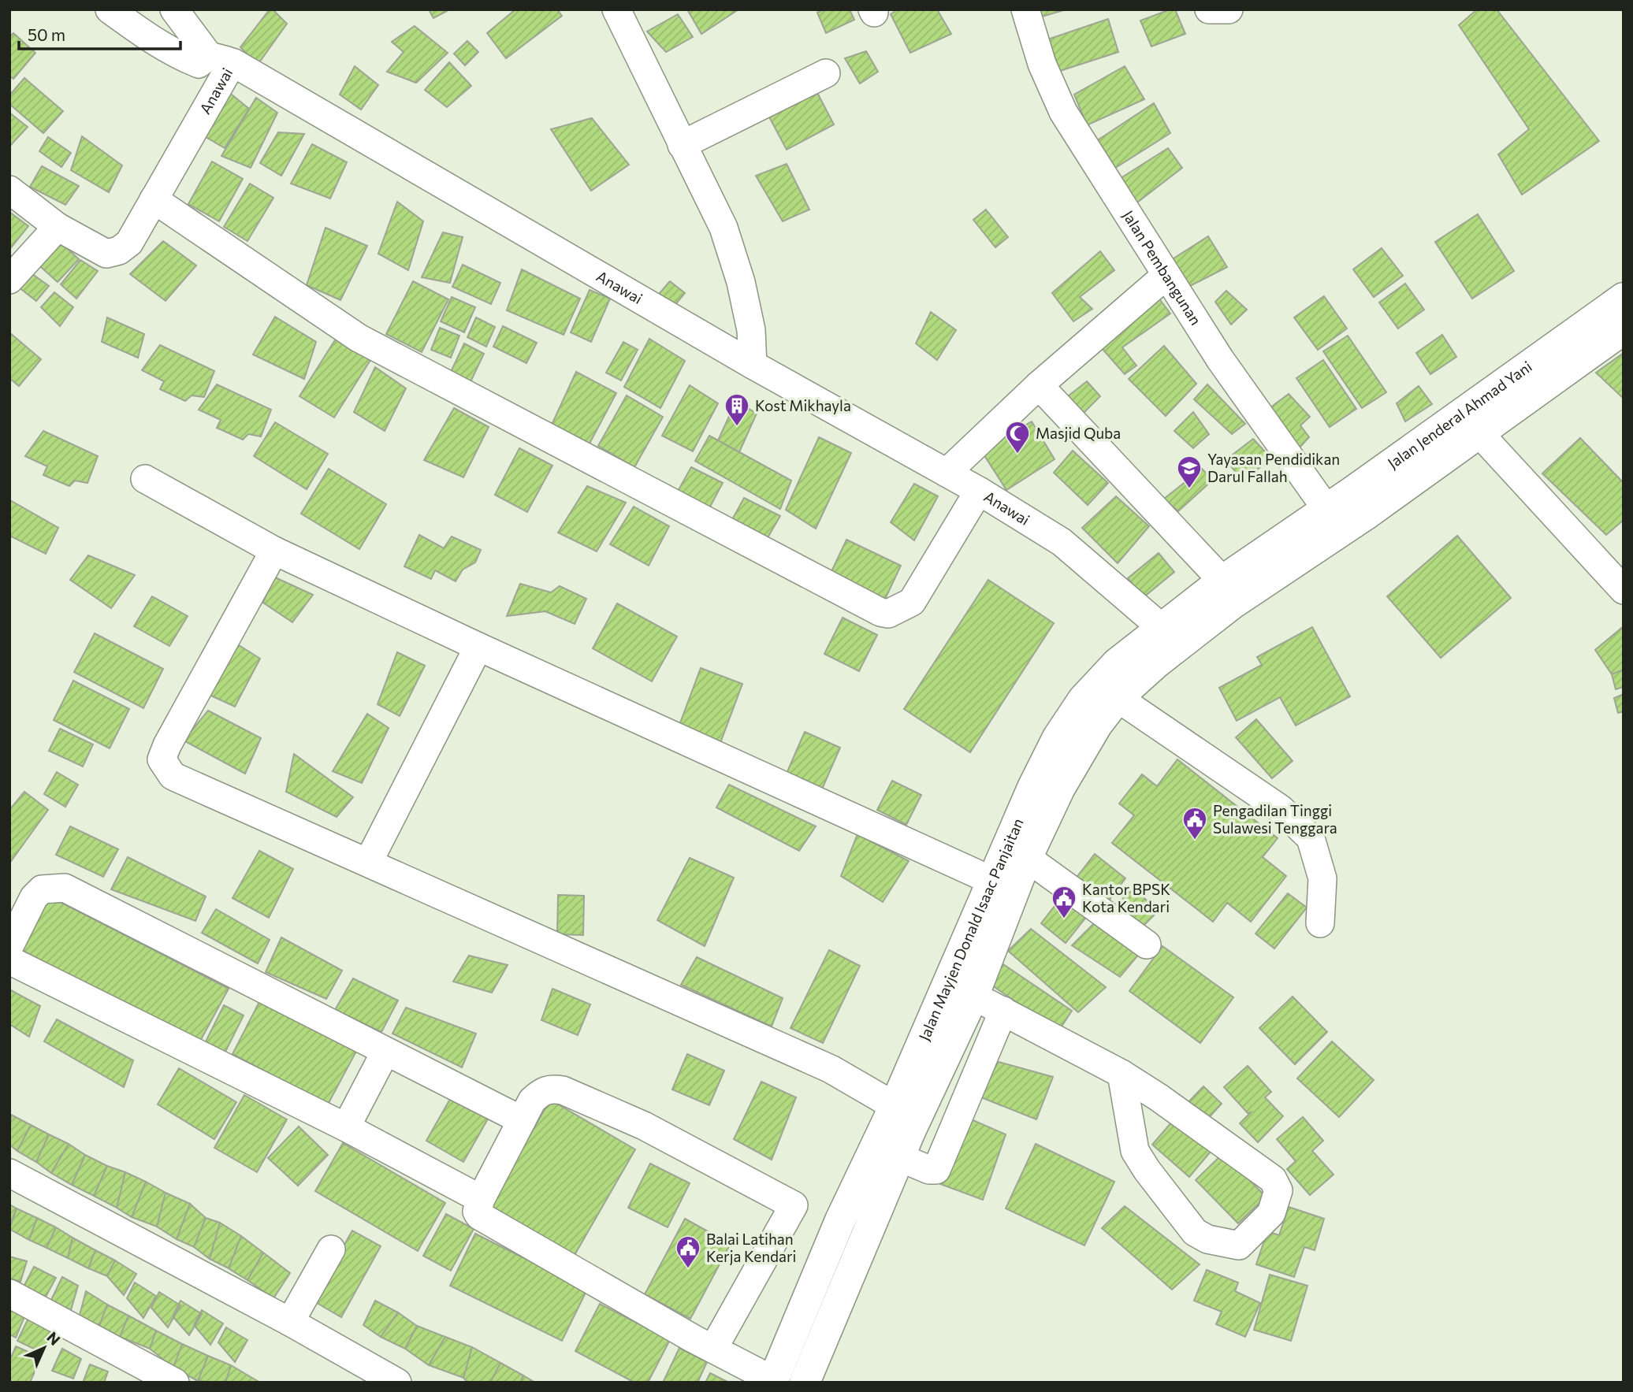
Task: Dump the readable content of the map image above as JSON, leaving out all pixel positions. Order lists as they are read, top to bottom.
{
  "streets": {
    "highway": ["Jalan Jenderal Ahmad Yani", "Jalan Mayjen Donald Isaac Panjaitan"],
    "street": ["Anawai", "Jalan Pembangunan"]
  },
  "crossings": [
    ["Anawai", "Jalan Mayjen Donald Isaac Panjaitan"],
    ["Jalan Pembangunan", "Jalan Jenderal Ahmad Yani"]
  ],
  "places": {
    "building": ["Kost Mikhayla"],
    "mosque": ["Masjid Quba"],
    "school or university": ["Yayasan Pendidikan Darul Fallah"],
    "public building": ["Pengadilan Tinggi Sulawesi Tenggara", "Kantor BPSK Kota Kendari", "Balai Latihan Kerja Kendari"]
  },
  "scale_bar": "50 m",
  "north": "top right"
}
